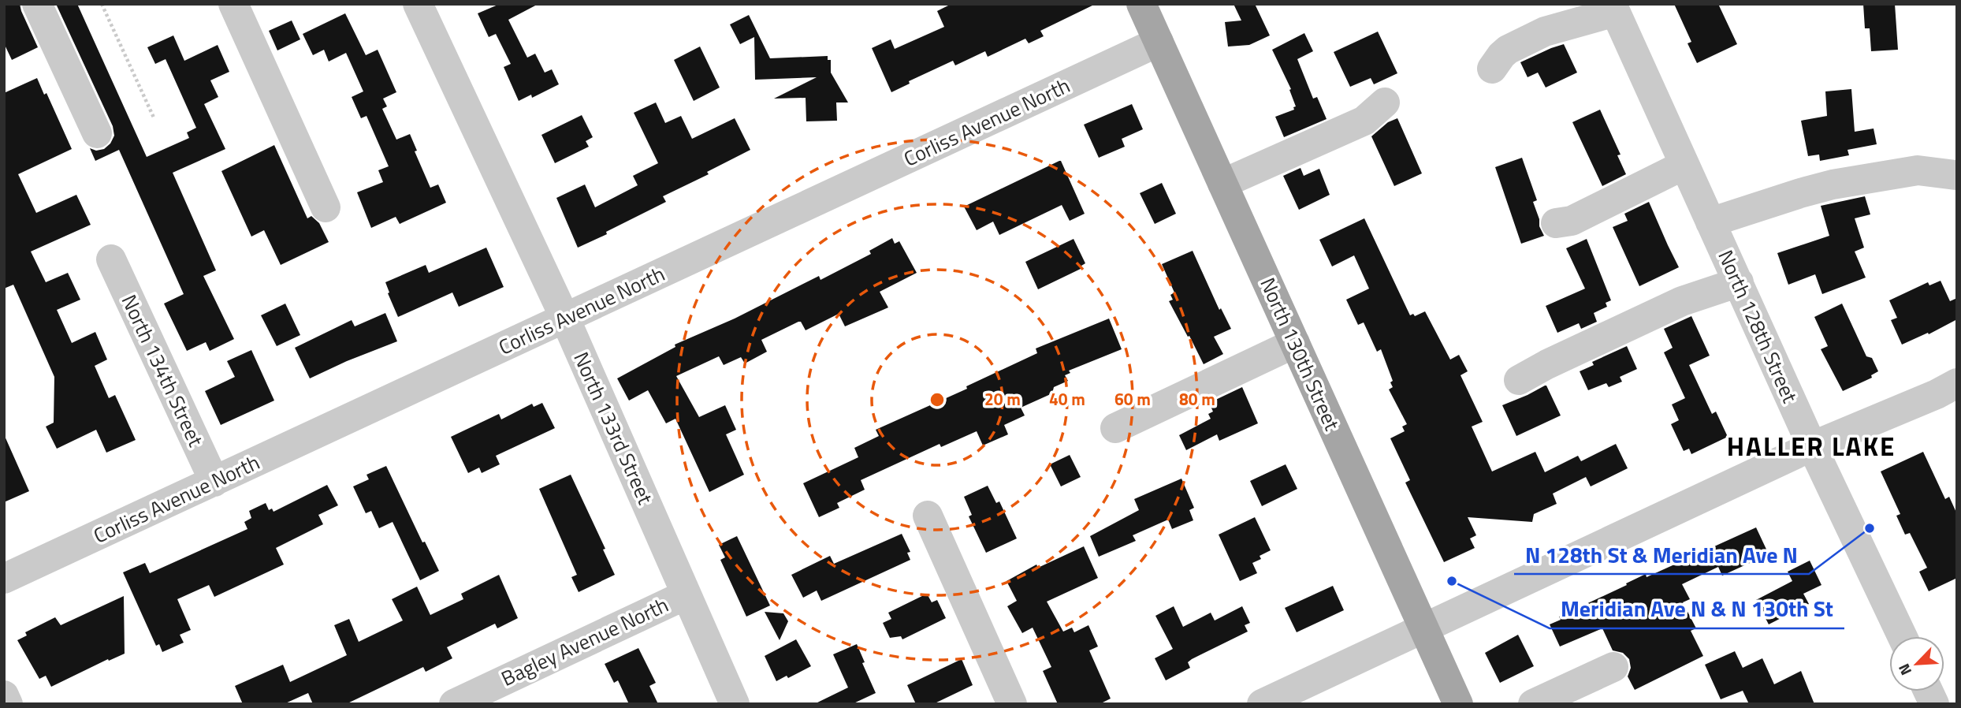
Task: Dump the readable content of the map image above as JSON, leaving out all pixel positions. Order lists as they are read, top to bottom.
{
  "streets": {
    "main road": ["North 130th Street"],
    "street": [
      "Corliss Avenue North",
      "North 128th Street",
      "North 134th Street",
      "North 133rd Street",
      "Bagley Avenue North"
    ]
  },
  "crossings": [
    ["Corliss Avenue North", "North 130th Street"],
    ["Corliss Avenue North", "North 134th Street"],
    ["Corliss Avenue North", "North 133rd Street"],
    ["North 133rd Street", "Bagley Avenue North"]
  ],
  "districts": ["HALLER LAKE"],
  "places": ["N 128th St & Meridian Ave N", "Meridian Ave N & N 130th St"],
  "north": "bottom left",
  "rings": [
    "20 m",
    "40 m",
    "60 m",
    "80 m"
  ]
}
